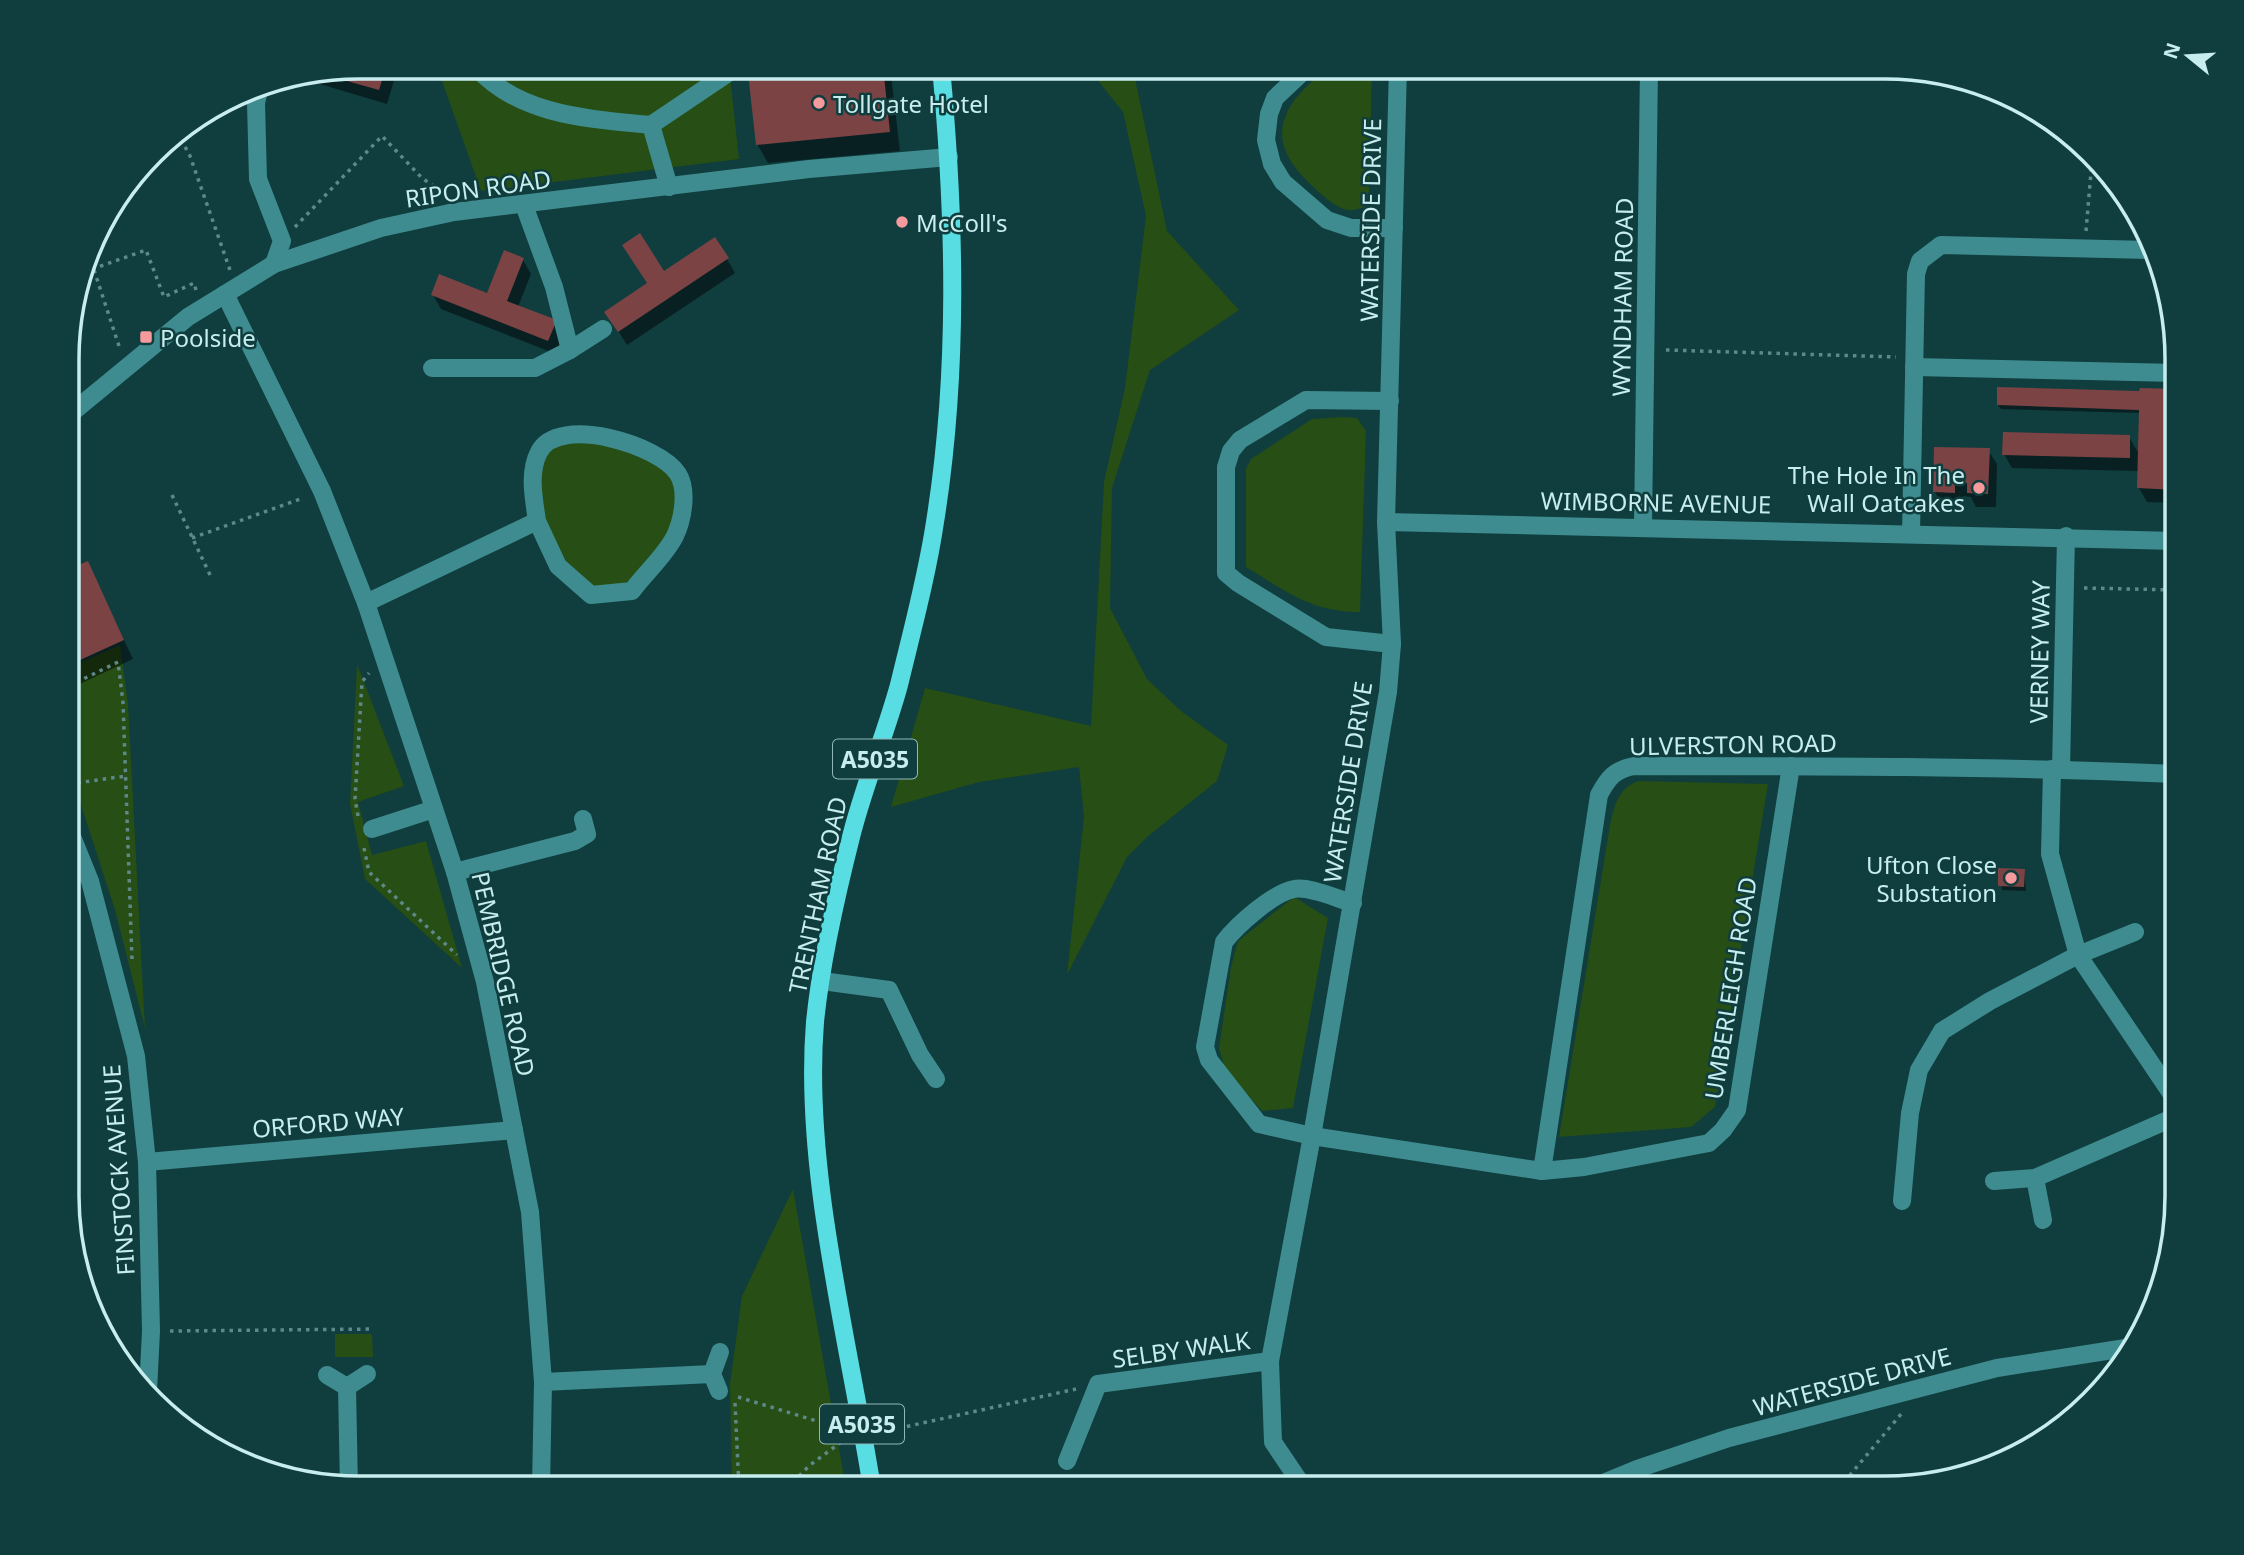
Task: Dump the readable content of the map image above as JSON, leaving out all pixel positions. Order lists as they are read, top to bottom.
{
  "streets": {
    "main road": ["A5035", "TRENTHAM ROAD"],
    "street": [
      "RIPON ROAD",
      "WATERSIDE DRIVE",
      "WYNDHAM ROAD",
      "WIMBORNE AVENUE",
      "VERNEY WAY",
      "ULVERSTON ROAD",
      "PEMBRIDGE ROAD",
      "UMBERLEIGH ROAD",
      "ORFORD WAY",
      "FINSTOCK AVENUE",
      "SELBY WALK"
    ]
  },
  "crossings": [
    ["RIPON ROAD", "TRENTHAM ROAD"],
    ["RIPON ROAD", "PEMBRIDGE ROAD"],
    ["WATERSIDE DRIVE", "WIMBORNE AVENUE"],
    ["WATERSIDE DRIVE", "UMBERLEIGH ROAD"],
    ["WATERSIDE DRIVE", "SELBY WALK"],
    ["WYNDHAM ROAD", "WIMBORNE AVENUE"],
    ["WIMBORNE AVENUE", "VERNEY WAY"],
    ["VERNEY WAY", "ULVERSTON ROAD"],
    ["ULVERSTON ROAD", "UMBERLEIGH ROAD"],
    ["PEMBRIDGE ROAD", "ORFORD WAY"],
    ["ORFORD WAY", "FINSTOCK AVENUE"]
  ],
  "places": {
    "other": [
      "Tollgate Hotel",
      "McColl's",
      "The Hole In The Wall Oatcakes",
      "Ufton Close Substation"
    ],
    "transit": ["Poolside"]
  },
  "north": "left"
}
